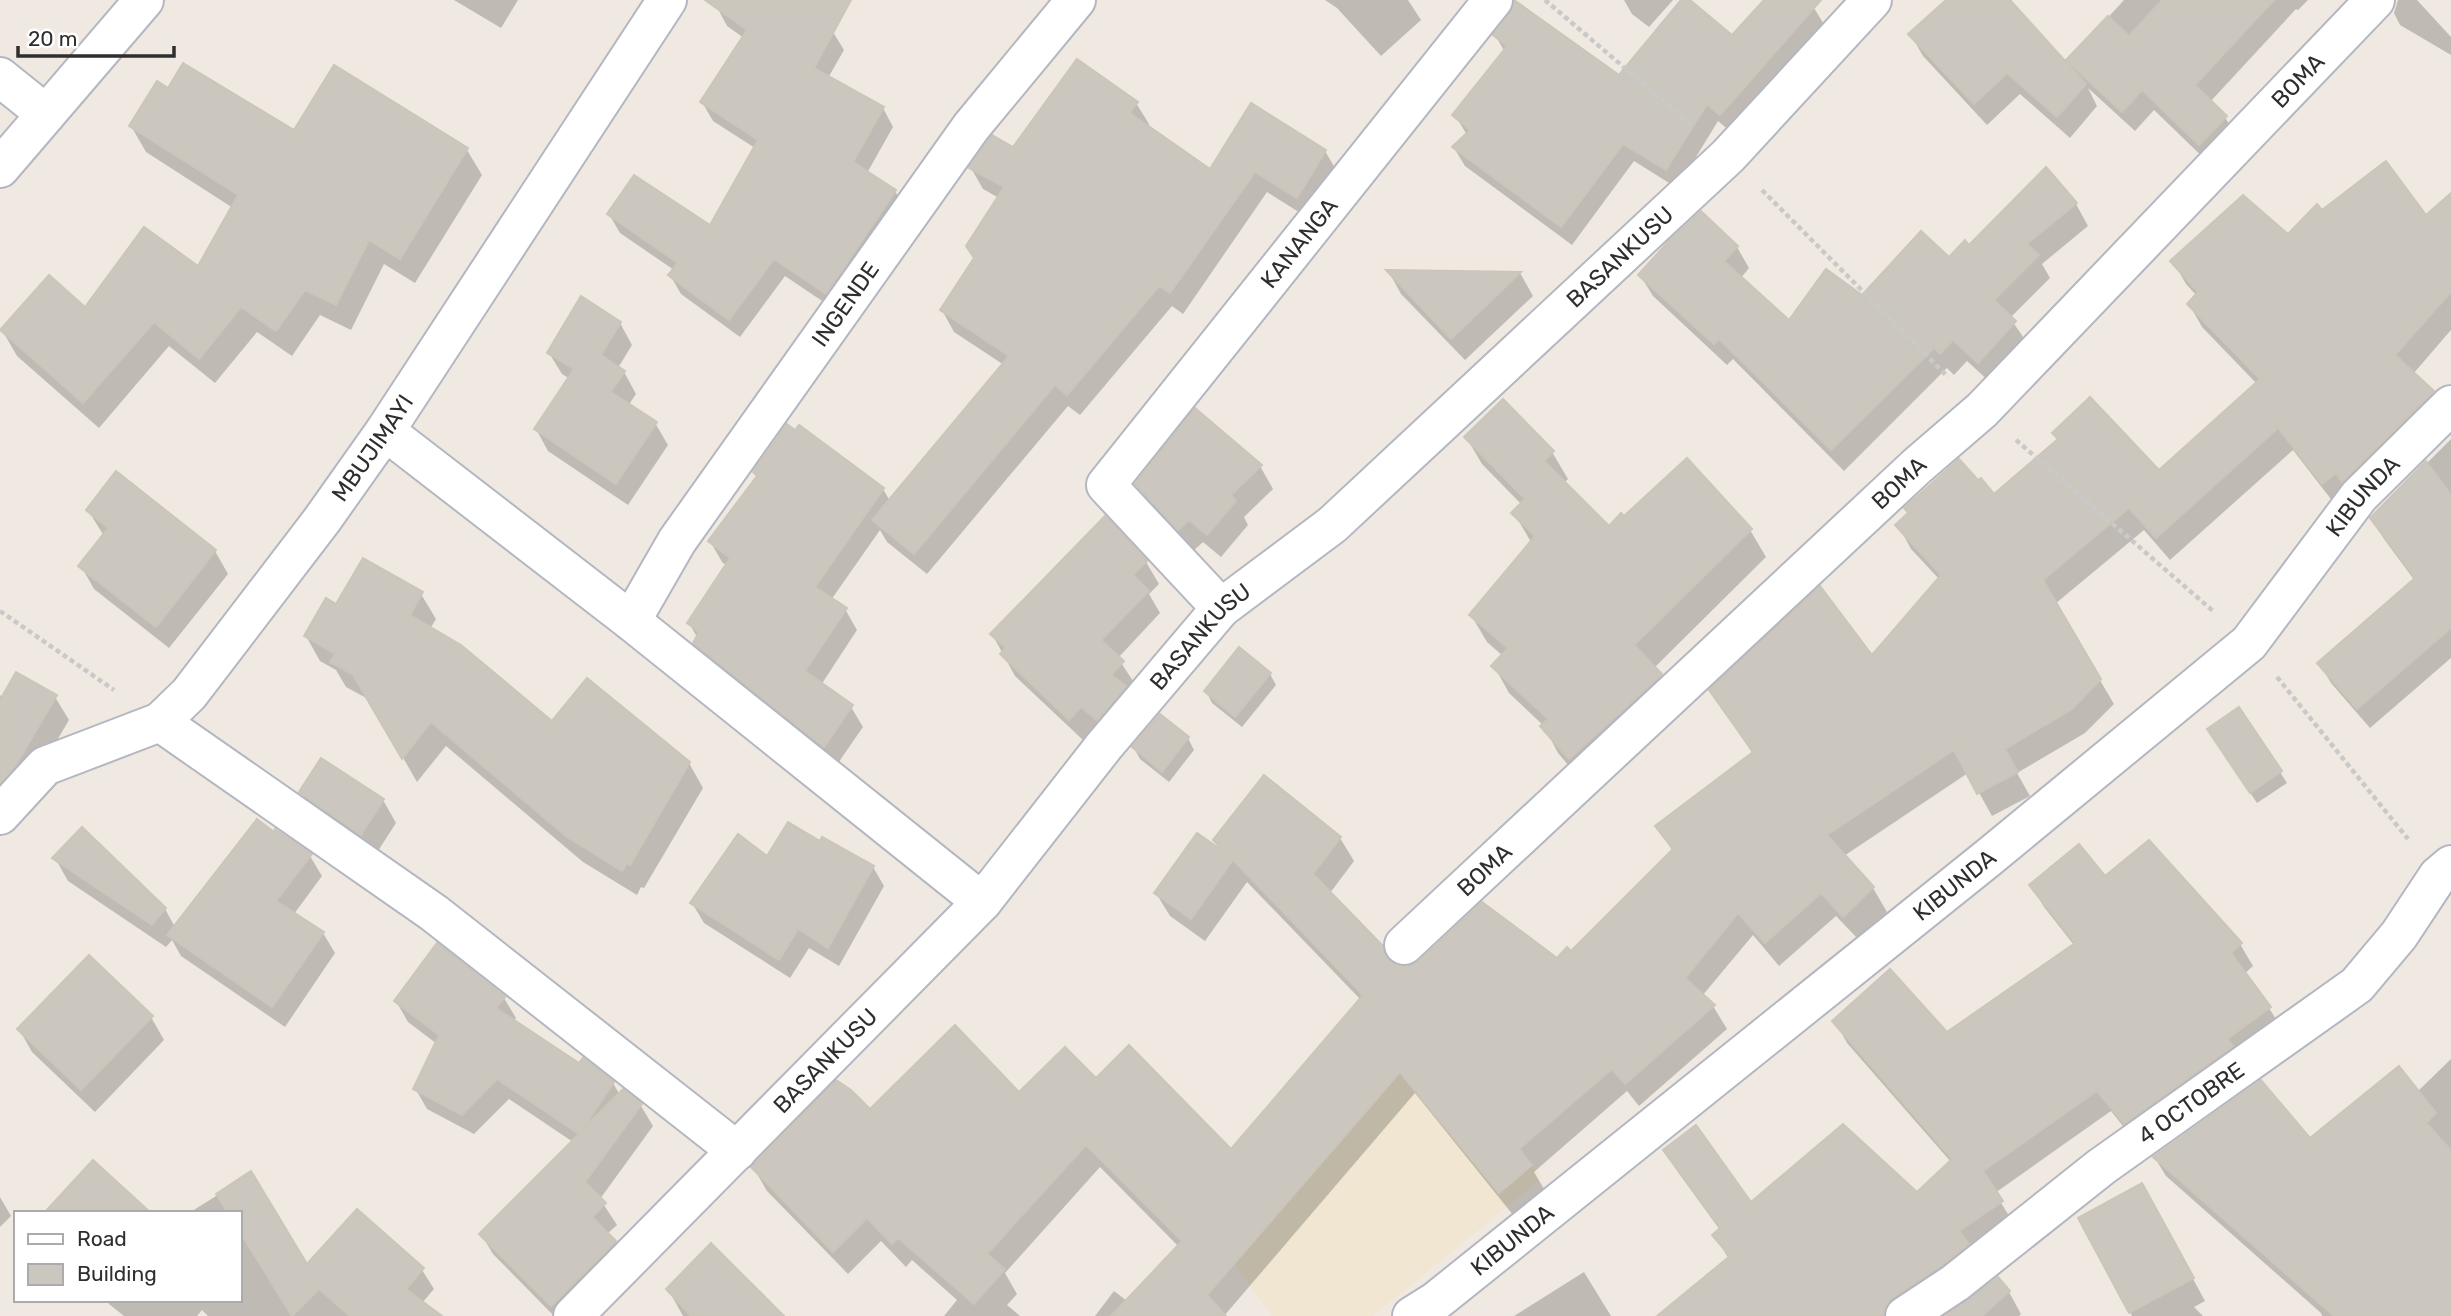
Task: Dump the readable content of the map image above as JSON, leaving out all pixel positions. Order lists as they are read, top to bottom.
{
  "streets": {
    "street": [
      "BOMA",
      "KANANGA",
      "BASANKUSU",
      "INGENDE",
      "MBUJIMAYI",
      "KIBUNDA",
      "4 OCTOBRE"
    ]
  },
  "crossings": [
    ["KANANGA", "BASANKUSU"]
  ],
  "legend": ["Road", "Building"],
  "scale_bar": "20 m"
}
